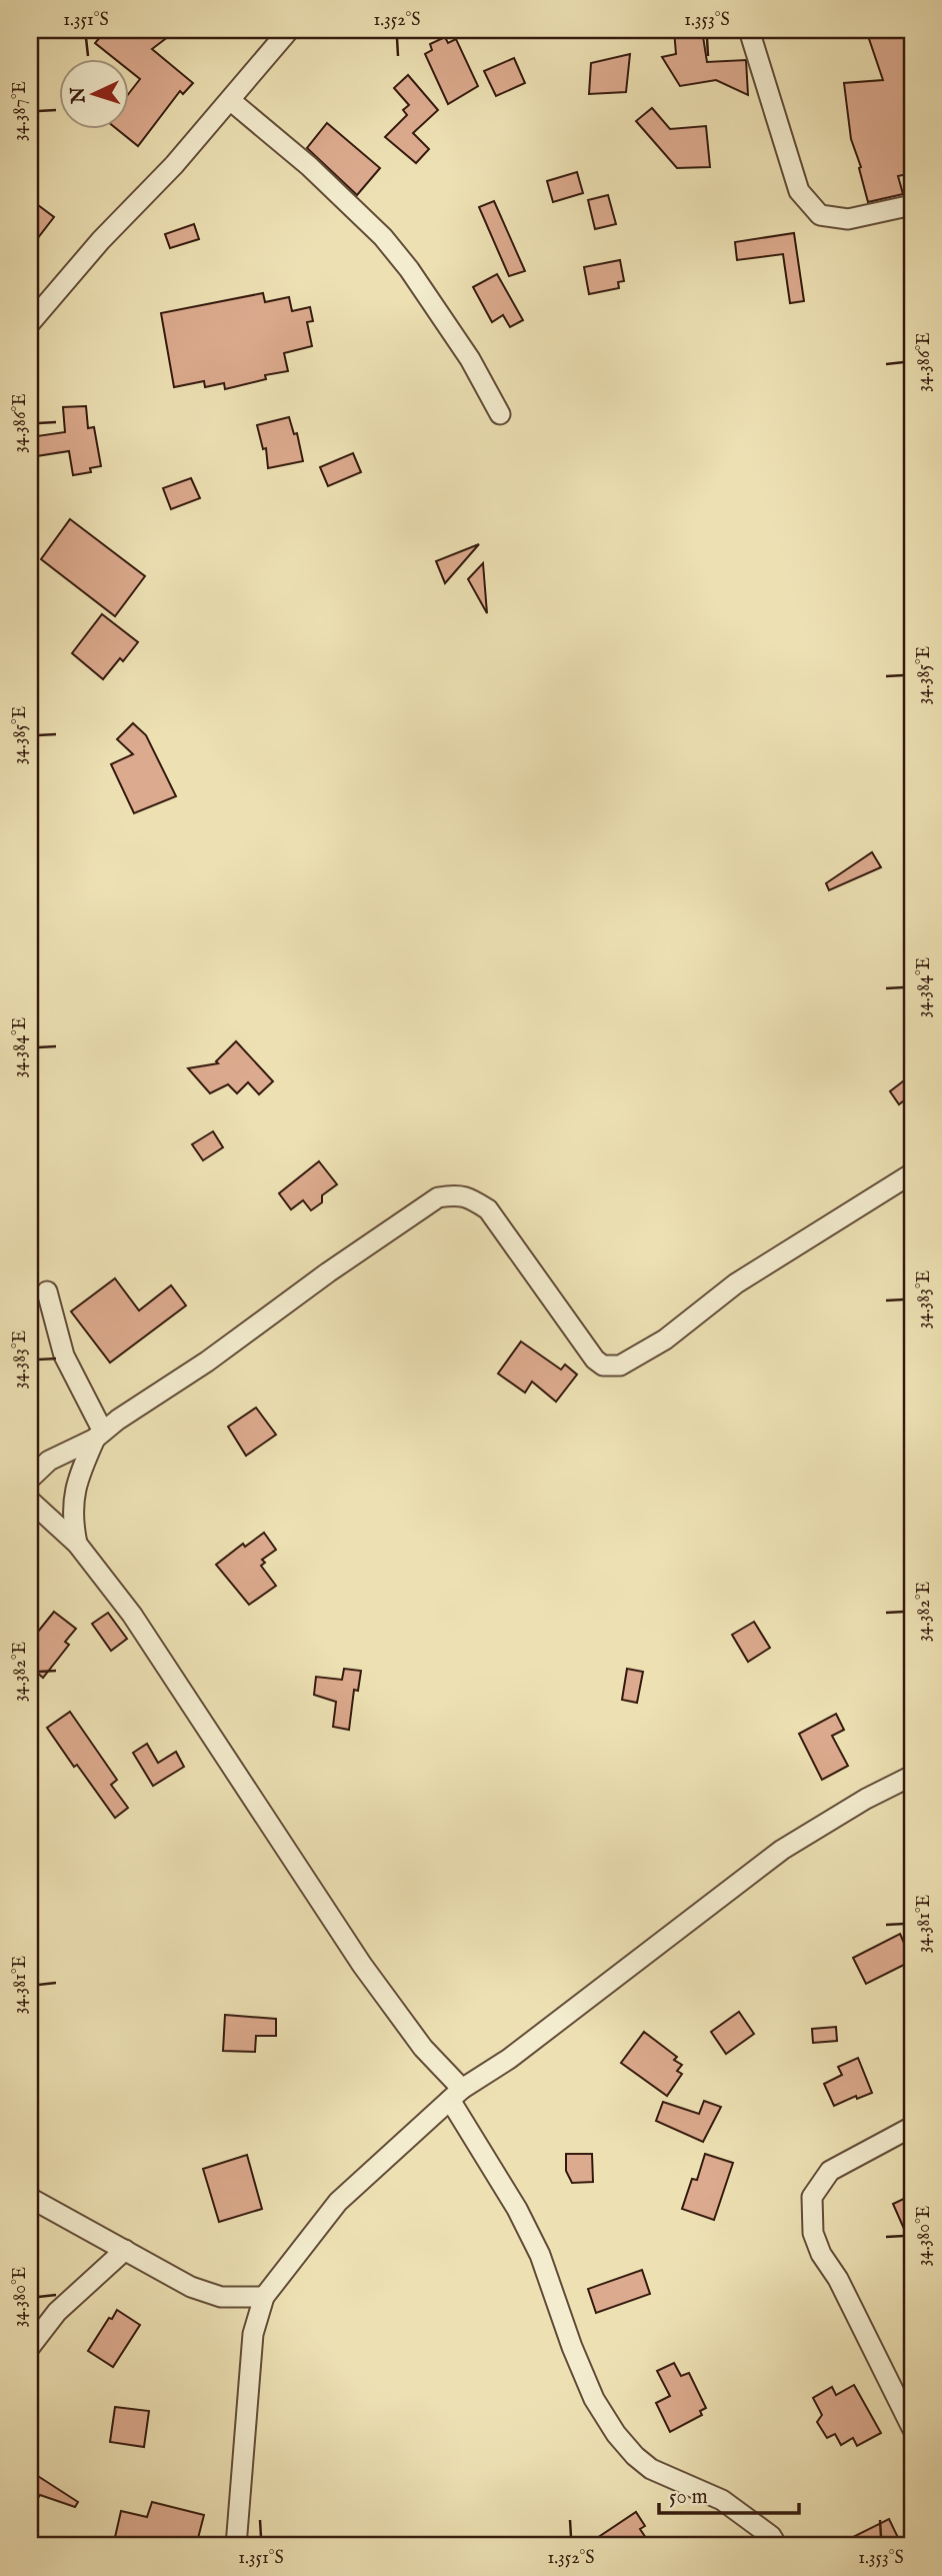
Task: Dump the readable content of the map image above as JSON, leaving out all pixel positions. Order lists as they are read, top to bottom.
{
  "scale_bar": "50 m",
  "north": "left",
  "coordinates": [
    "1.351°S",
    "1.352°S",
    "1.353°S",
    "34.387°E",
    "34.386°E",
    "34.385°E",
    "34.384°E",
    "34.383°E",
    "34.382°E",
    "34.381°E",
    "34.380°E"
  ]
}
